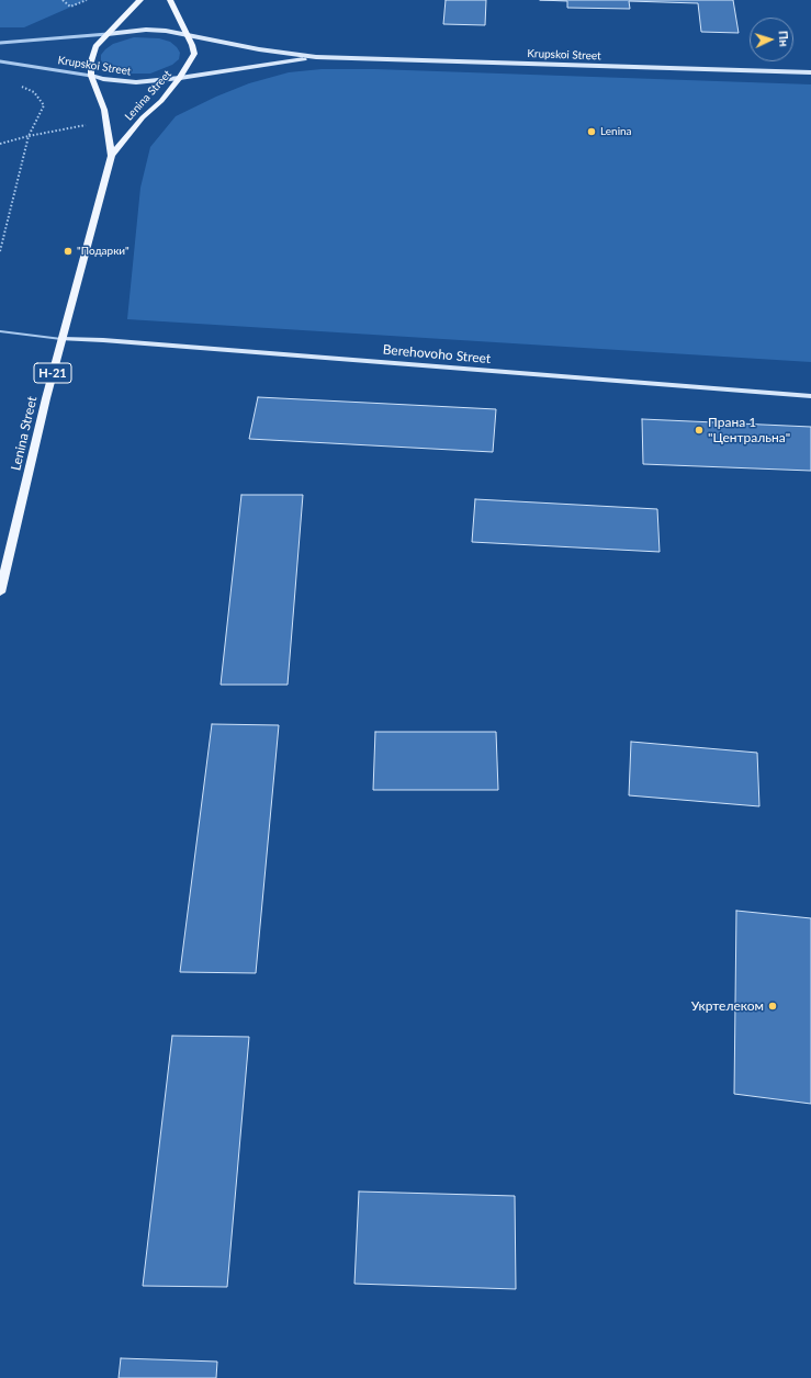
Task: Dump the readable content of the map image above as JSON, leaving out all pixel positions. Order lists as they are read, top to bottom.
{
  "streets": {
    "main road": [
      "Krupskoi Street",
      "Lenina Street",
      "Berehovoho Street",
      "Н-21"
    ]
  },
  "crossings": [
    ["Krupskoi Street", "Lenina Street"],
    ["Lenina Street", "Berehovoho Street"]
  ],
  "places": [
    "Lenina",
    "\"Подарки\"",
    "Прана 1 \"Центральна\"",
    "Укртелеком"
  ],
  "north": "right"
}
